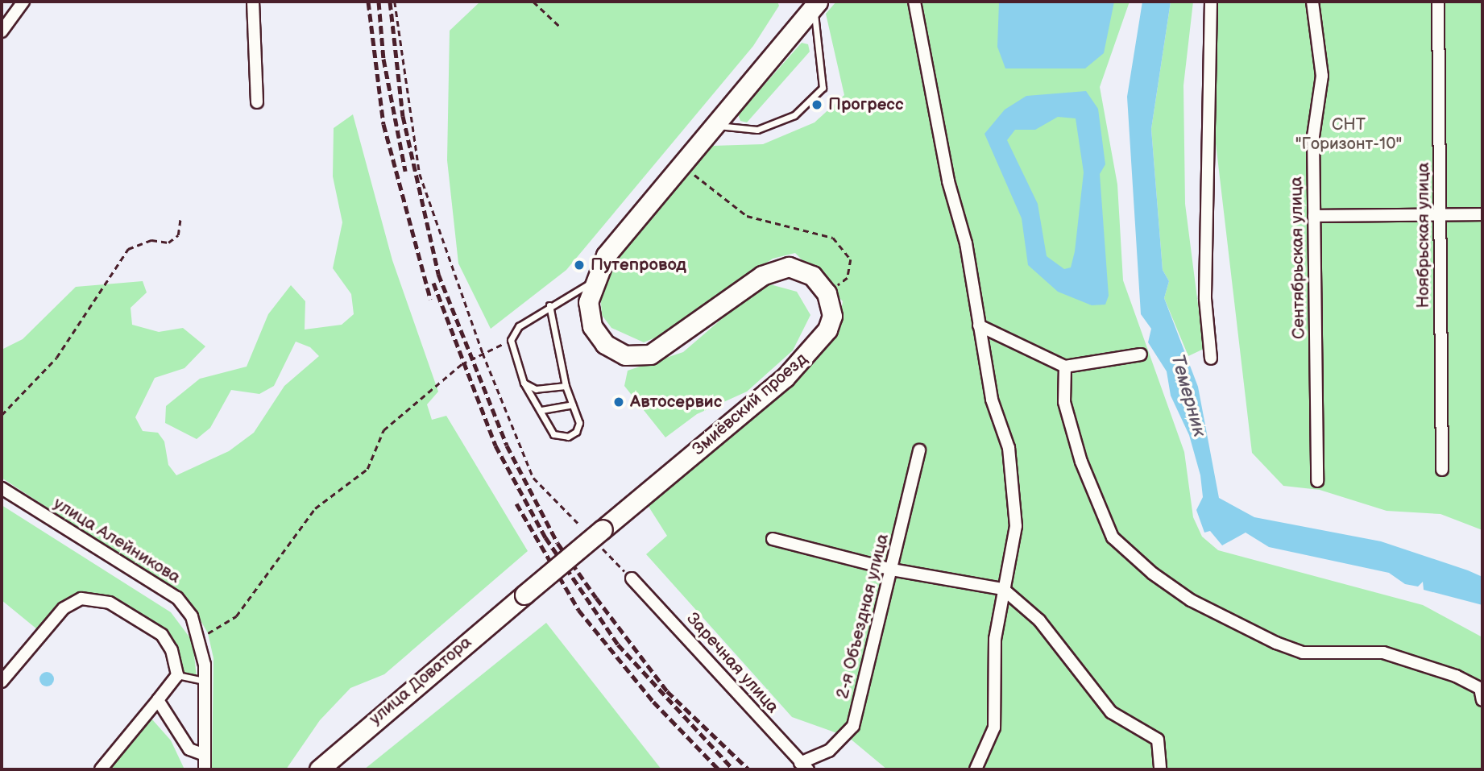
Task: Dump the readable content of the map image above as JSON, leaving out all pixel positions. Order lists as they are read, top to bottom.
{
  "streets": {
    "main road": ["Змиёвский проезд", "улица Доватора"],
    "street": [
      "Ноябрьская улица",
      "Сентябрьская улица",
      "улица Алейникова",
      "2-я Объездная улица",
      "Заречная улица"
    ]
  },
  "crossings": [
    ["Змиёвский проезд", "улица Доватора"],
    ["2-я Объездная улица", "Заречная улица"]
  ],
  "water": ["Темерник"],
  "parks": ["СНТ \"Горизонт-10\""],
  "places": ["Прогресс", "Путепровод", "Автосервис"]
}
